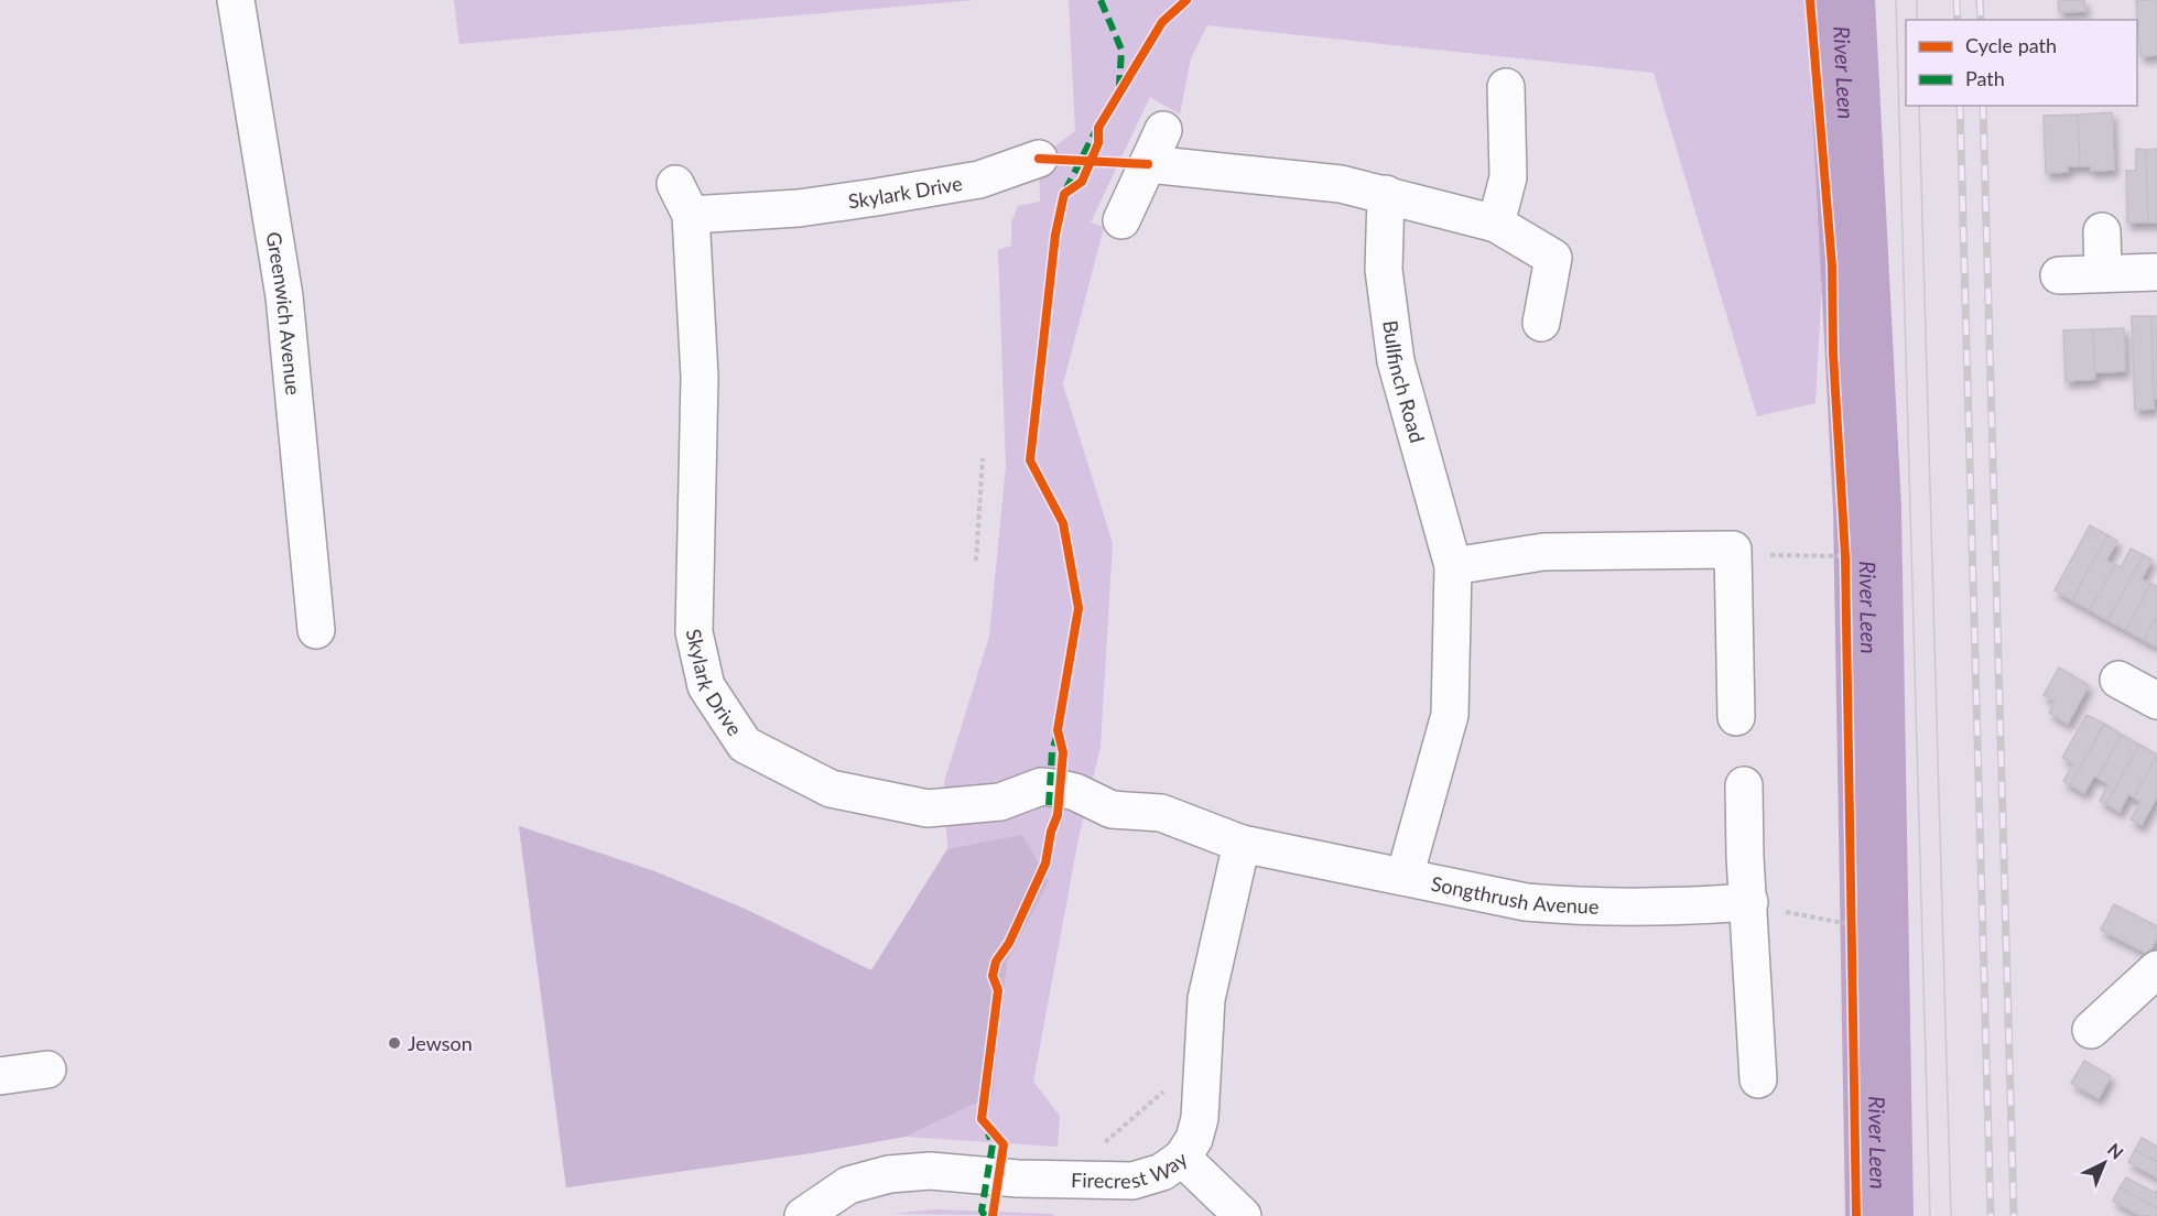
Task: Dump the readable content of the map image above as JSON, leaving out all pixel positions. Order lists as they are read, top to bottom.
{
  "streets": {
    "street": [
      "Skylark Drive",
      "Greenwich Avenue",
      "Bullfinch Road",
      "Songthrush Avenue",
      "Firecrest Way"
    ]
  },
  "crossings": [
    ["Skylark Drive", "Songthrush Avenue"],
    ["Skylark Drive", "Firecrest Way"],
    ["Bullfinch Road", "Songthrush Avenue"],
    ["Songthrush Avenue", "Firecrest Way"]
  ],
  "water": ["River Leen"],
  "places": ["Jewson"],
  "legend": ["Cycle path", "Path"],
  "north": "top right"
}
